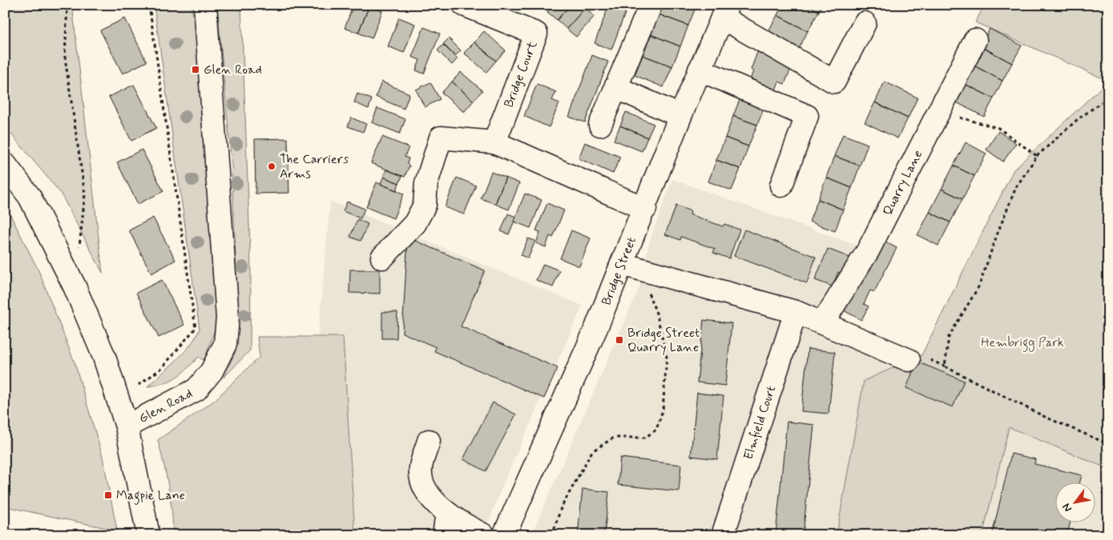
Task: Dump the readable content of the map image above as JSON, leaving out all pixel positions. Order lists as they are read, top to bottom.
{
  "streets": {
    "street": [
      "Bridge Court",
      "Quarry Lane",
      "Bridge Street",
      "Glen Road",
      "Elmfield Court"
    ]
  },
  "parks": ["Hembrigg Park"],
  "places": {
    "transit": ["Glen Road", "Bridge Street Quarry Lane", "Magpie Lane"],
    "other": ["The Carriers Arms"]
  },
  "north": "bottom left"
}
